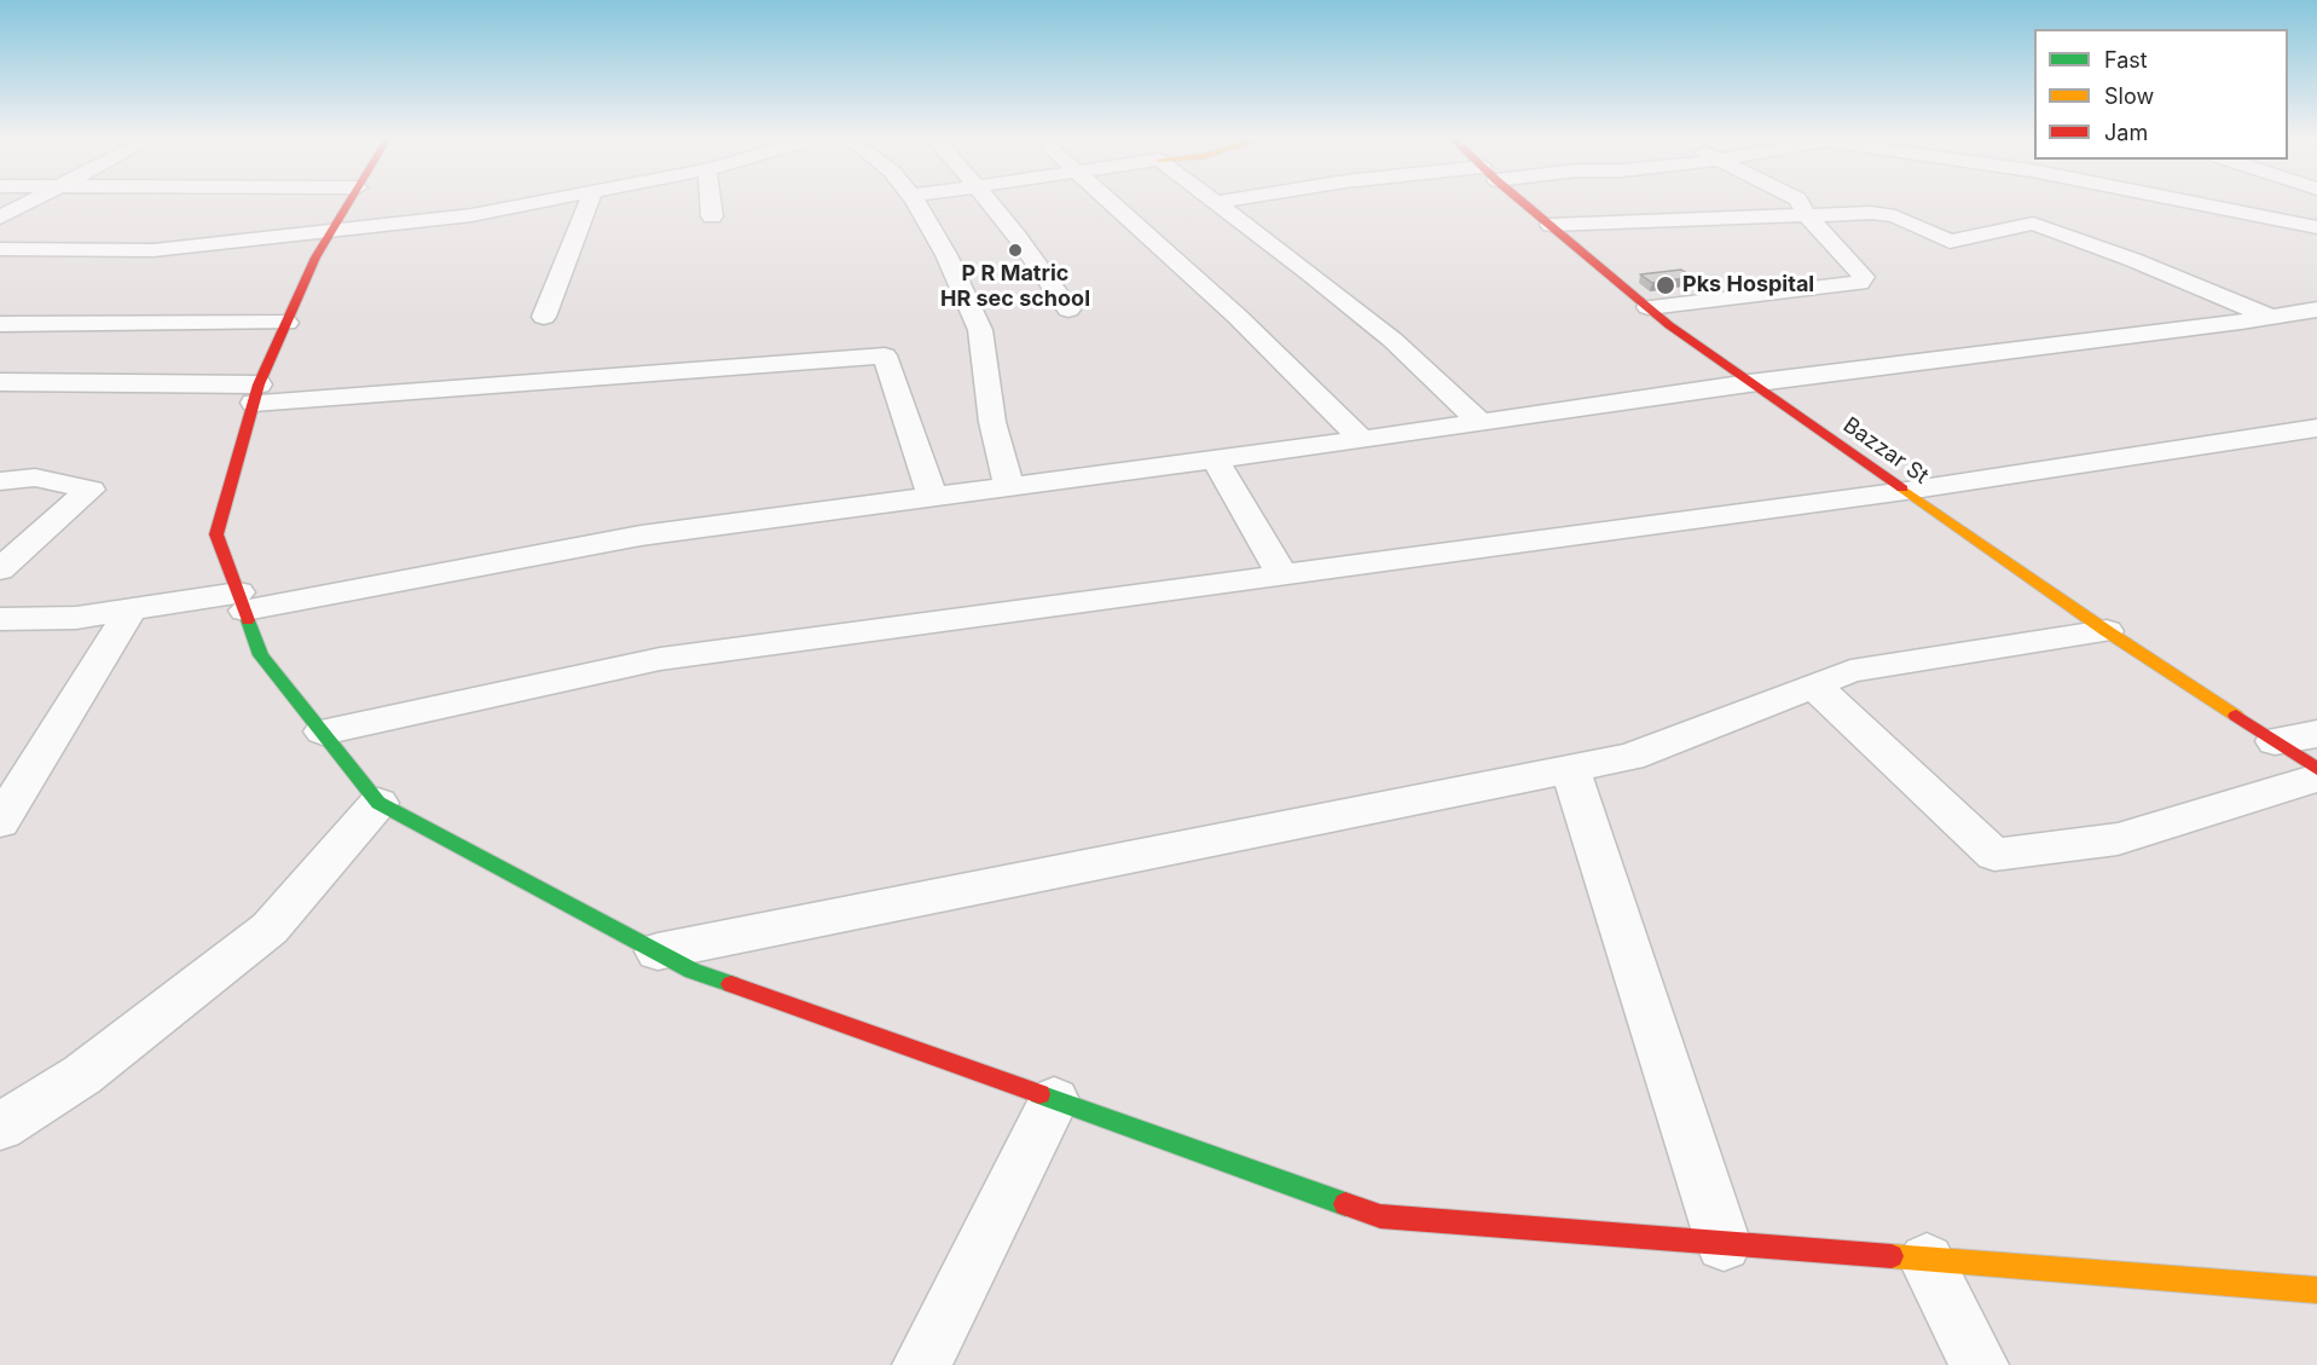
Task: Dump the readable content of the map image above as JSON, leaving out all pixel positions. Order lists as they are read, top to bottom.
{
  "streets": {
    "street": ["Bazzar St"]
  },
  "places": ["P R Matric HR sec school", "Pks Hospital"],
  "legend": ["Fast", "Slow", "Jam"]
}
